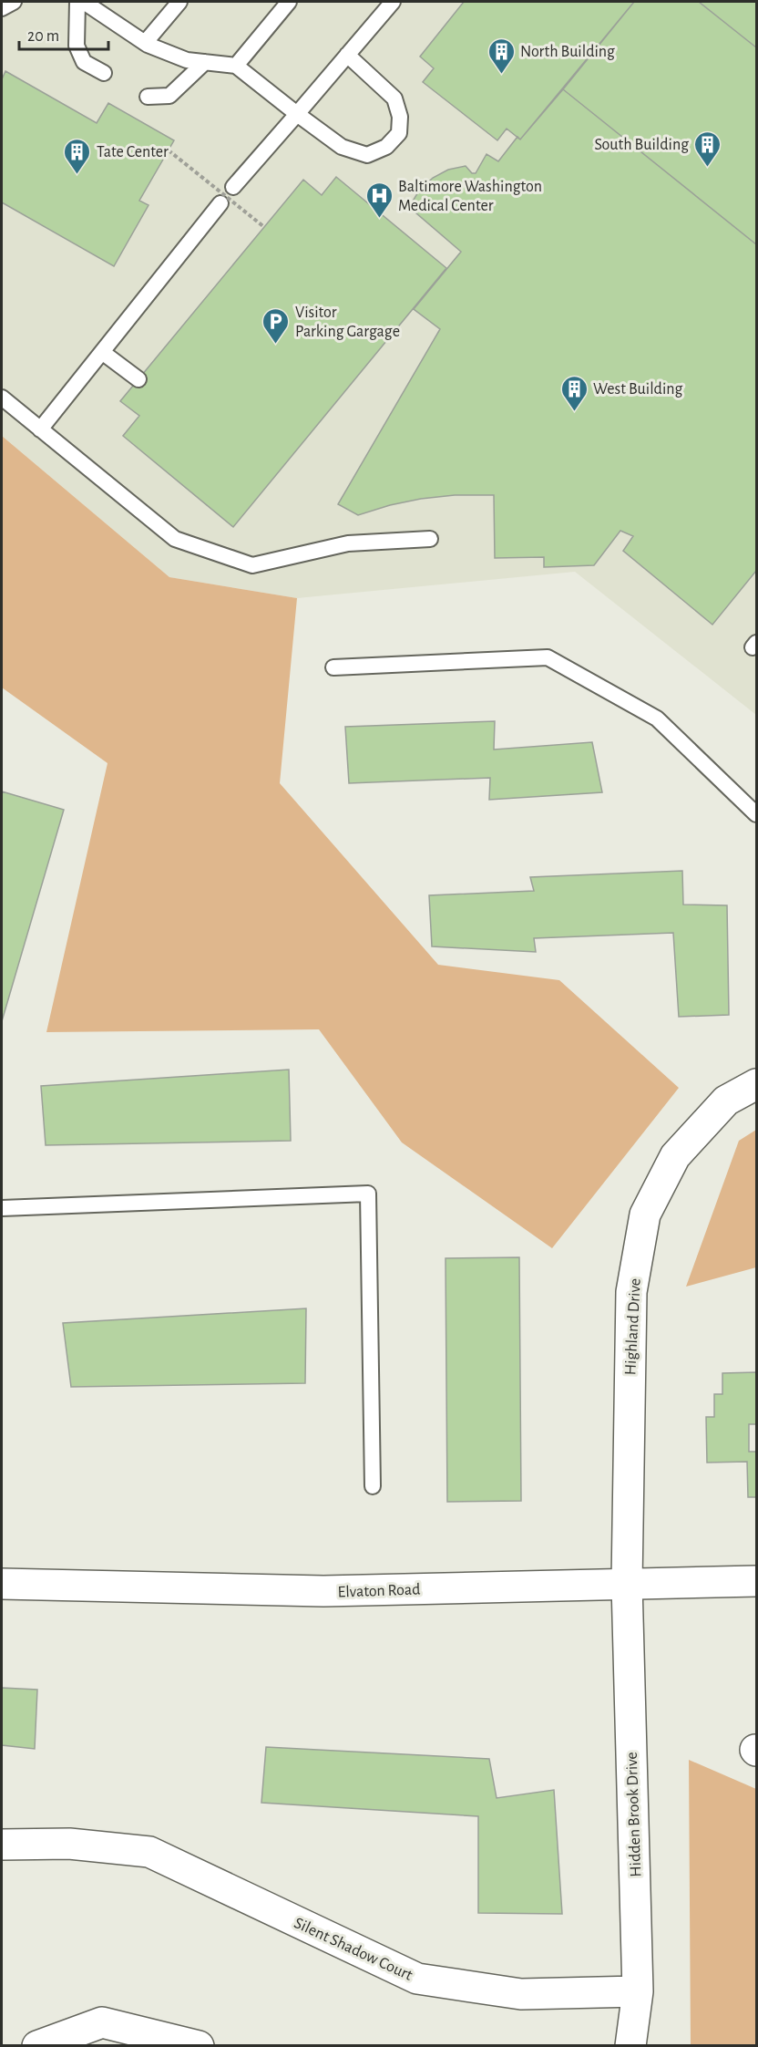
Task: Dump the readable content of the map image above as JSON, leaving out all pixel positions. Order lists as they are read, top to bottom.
{
  "streets": {
    "street": [
      "Highland Drive",
      "Elvaton Road",
      "Hidden Brook Drive",
      "Silent Shadow Court"
    ]
  },
  "crossings": [
    ["Highland Drive", "Elvaton Road"],
    ["Highland Drive", "Hidden Brook Drive"],
    ["Elvaton Road", "Hidden Brook Drive"],
    ["Hidden Brook Drive", "Silent Shadow Court"]
  ],
  "places": {
    "building": [
      "North Building",
      "South Building",
      "Tate Center",
      "West Building"
    ],
    "hospital": ["Baltimore Washington Medical Center"],
    "parking": ["Visitor Parking Gargage"]
  },
  "scale_bar": "20 m"
}
